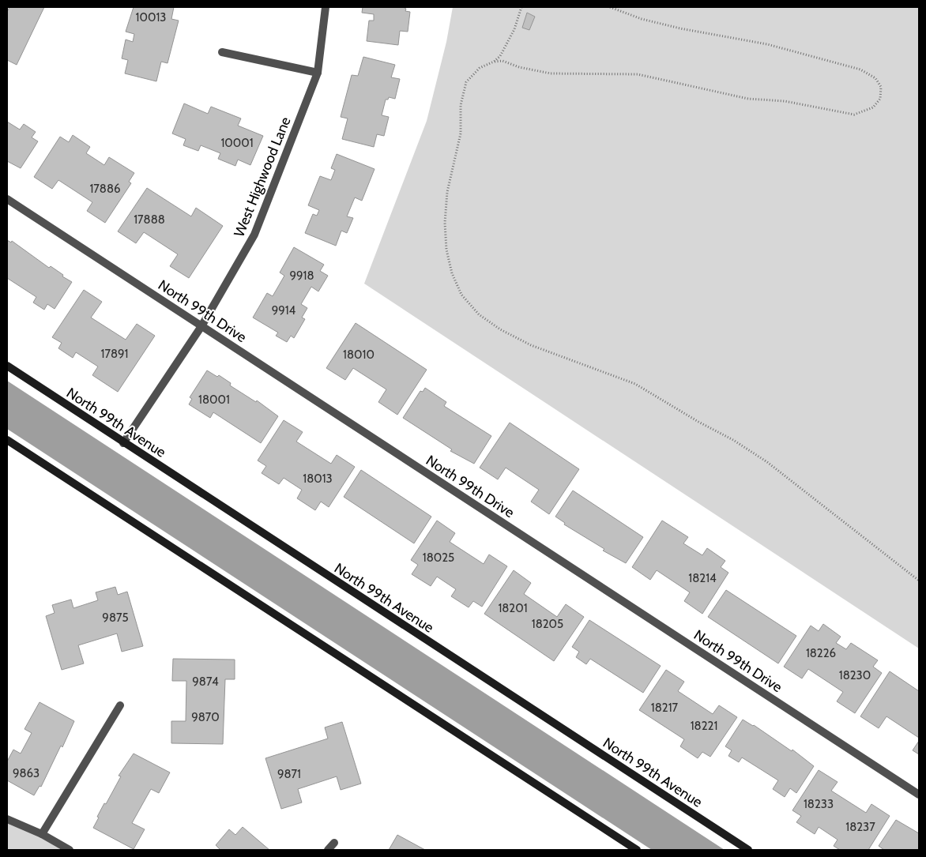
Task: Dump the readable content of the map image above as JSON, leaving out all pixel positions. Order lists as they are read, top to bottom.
{
  "streets": {
    "main road": ["North 99th Avenue"],
    "street": ["West Highwood Lane", "North 99th Drive"]
  },
  "crossings": [
    ["West Highwood Lane", "North 99th Drive"],
    ["West Highwood Lane", "North 99th Avenue"]
  ],
  "house_numbers": [
    "10013",
    "10001",
    "17886",
    "17888",
    "9918",
    "9914",
    "17891",
    "18010",
    "18001",
    "18013",
    "18025",
    "18214",
    "18201",
    "9875",
    "18205",
    "18226",
    "18230",
    "9874",
    "18217",
    "9870",
    "18221",
    "9863",
    "9871",
    "18233",
    "18237"
  ]
}
